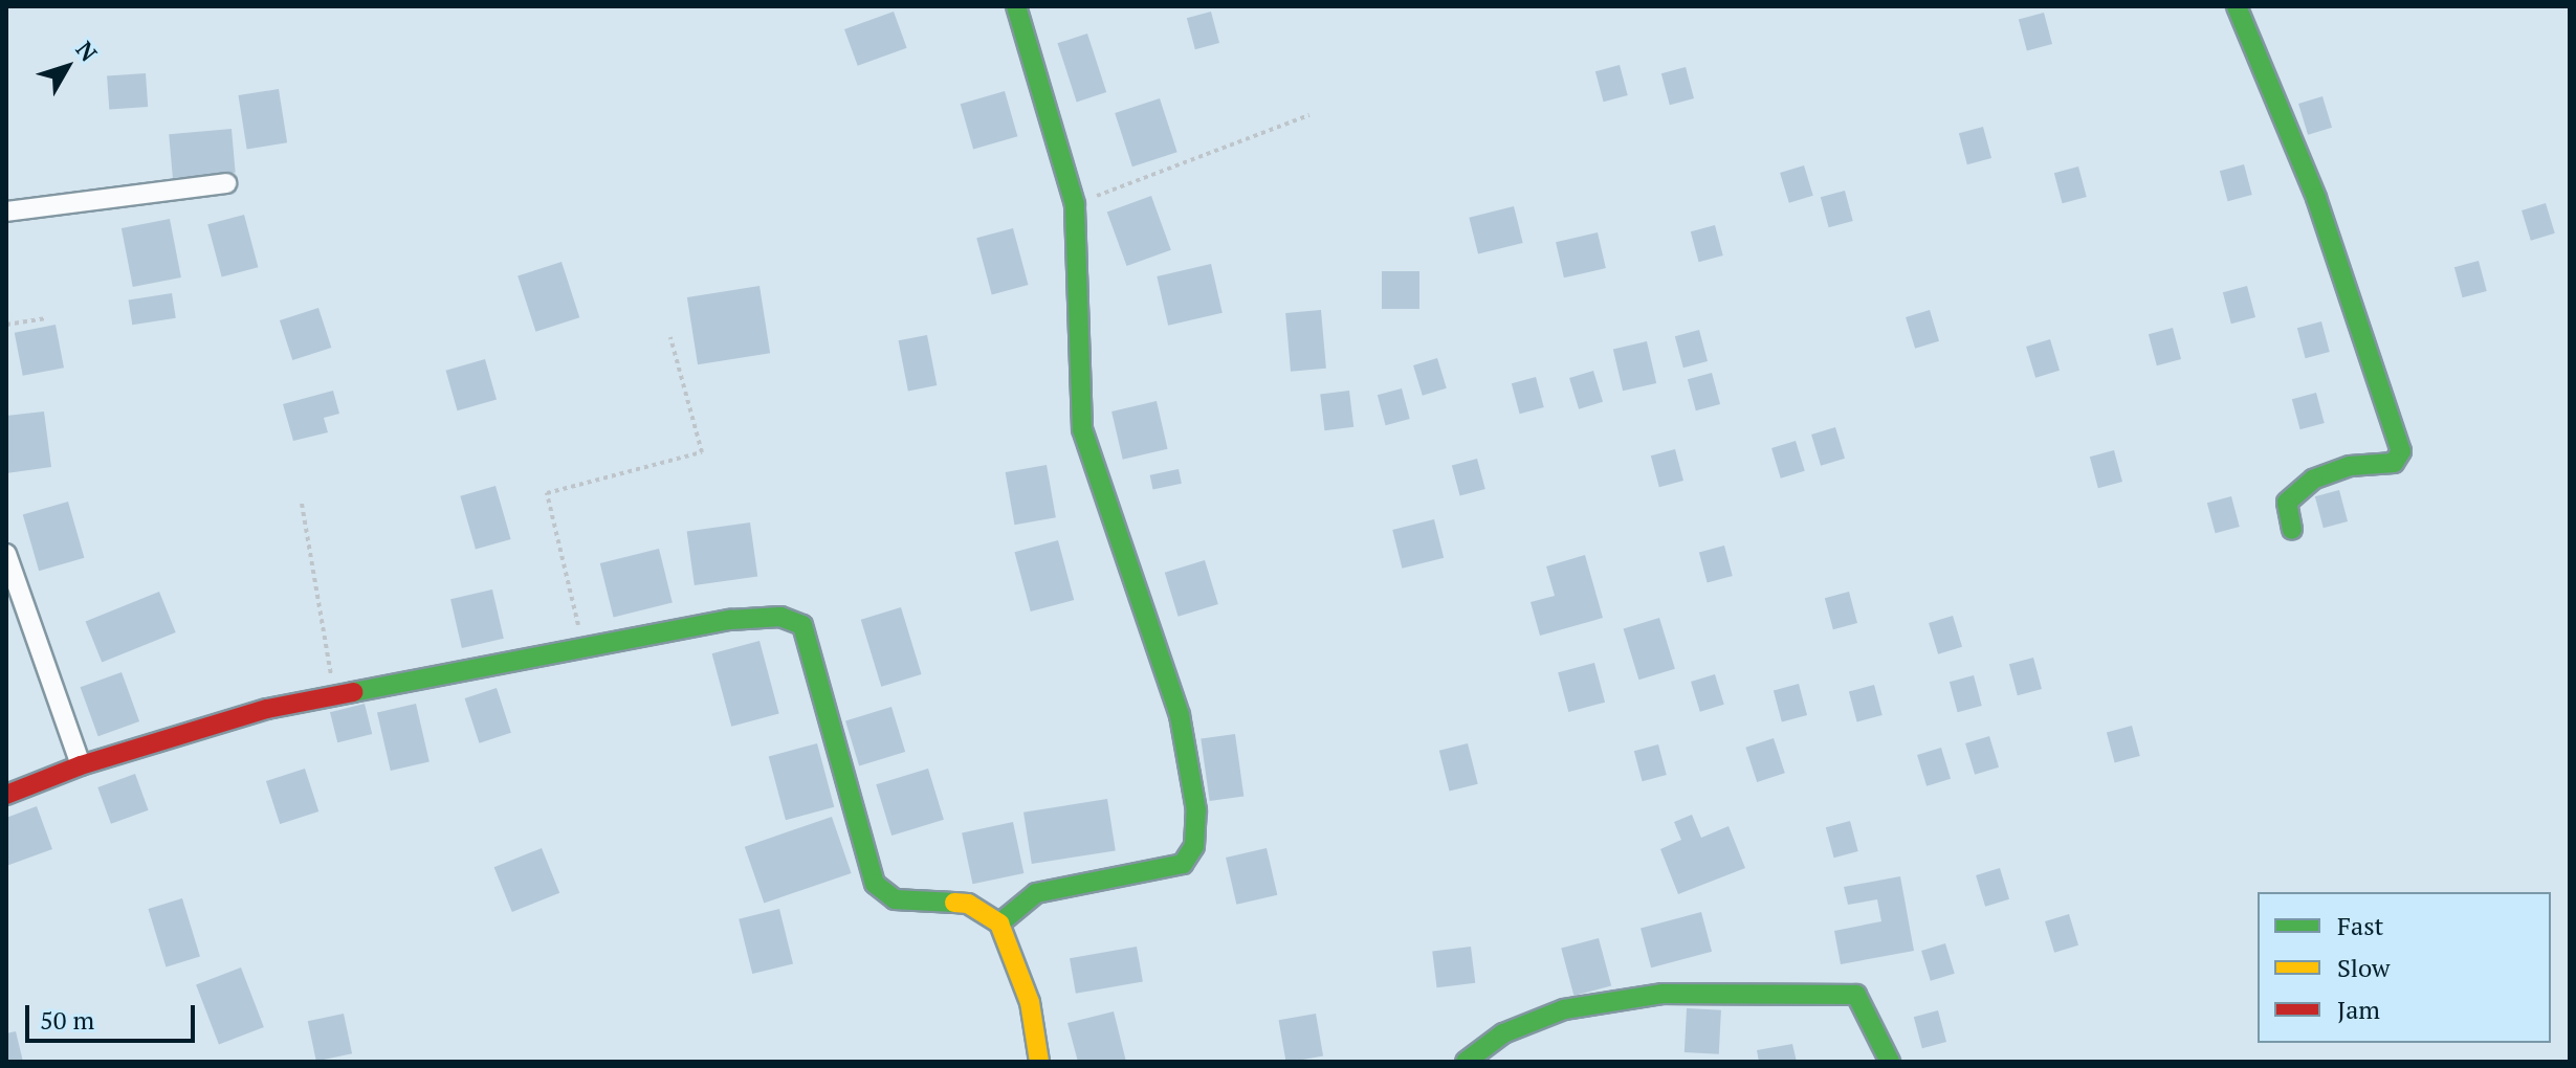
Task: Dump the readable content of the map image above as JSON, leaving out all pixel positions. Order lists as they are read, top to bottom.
{
  "legend": ["Fast", "Slow", "Jam"],
  "scale_bar": "50 m",
  "north": "top right"
}
